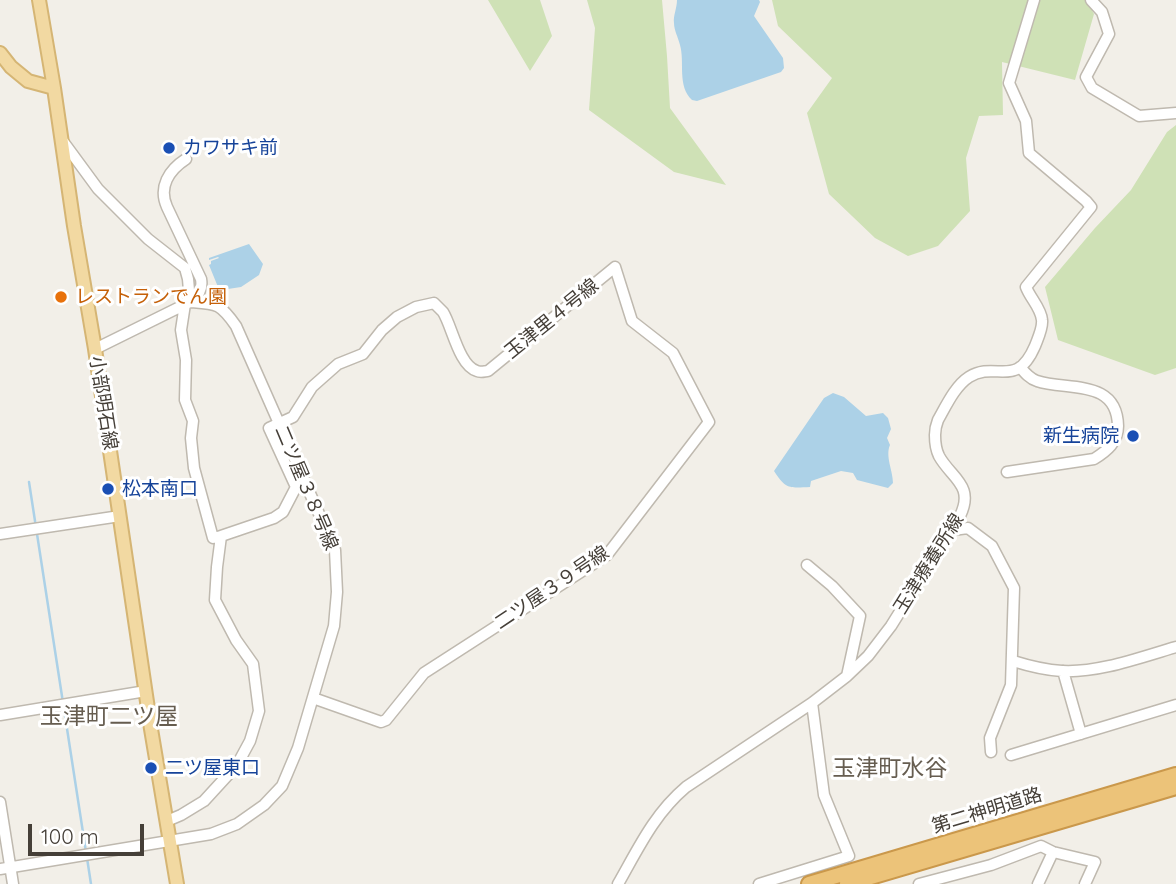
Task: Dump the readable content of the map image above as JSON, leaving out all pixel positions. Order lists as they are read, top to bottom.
{
  "streets": {
    "highway": ["第二神明道路"],
    "main road": ["小部明石線"],
    "street": [
      "玉津里４号線",
      "二ツ屋３８号線",
      "玉津療養所線",
      "二ツ屋３９号線"
    ]
  },
  "crossings": [
    ["玉津里４号線", "二ツ屋３８号線"],
    ["玉津里４号線", "二ツ屋３９号線"],
    ["小部明石線", "二ツ屋３８号線"],
    ["二ツ屋３８号線", "二ツ屋３９号線"]
  ],
  "districts": ["玉津町二ツ屋", "玉津町水谷"],
  "places": [
    "カワサキ前",
    "レストランでん園",
    "新生病院",
    "松本南口",
    "二ツ屋東口"
  ],
  "scale_bar": "100 m"
}
